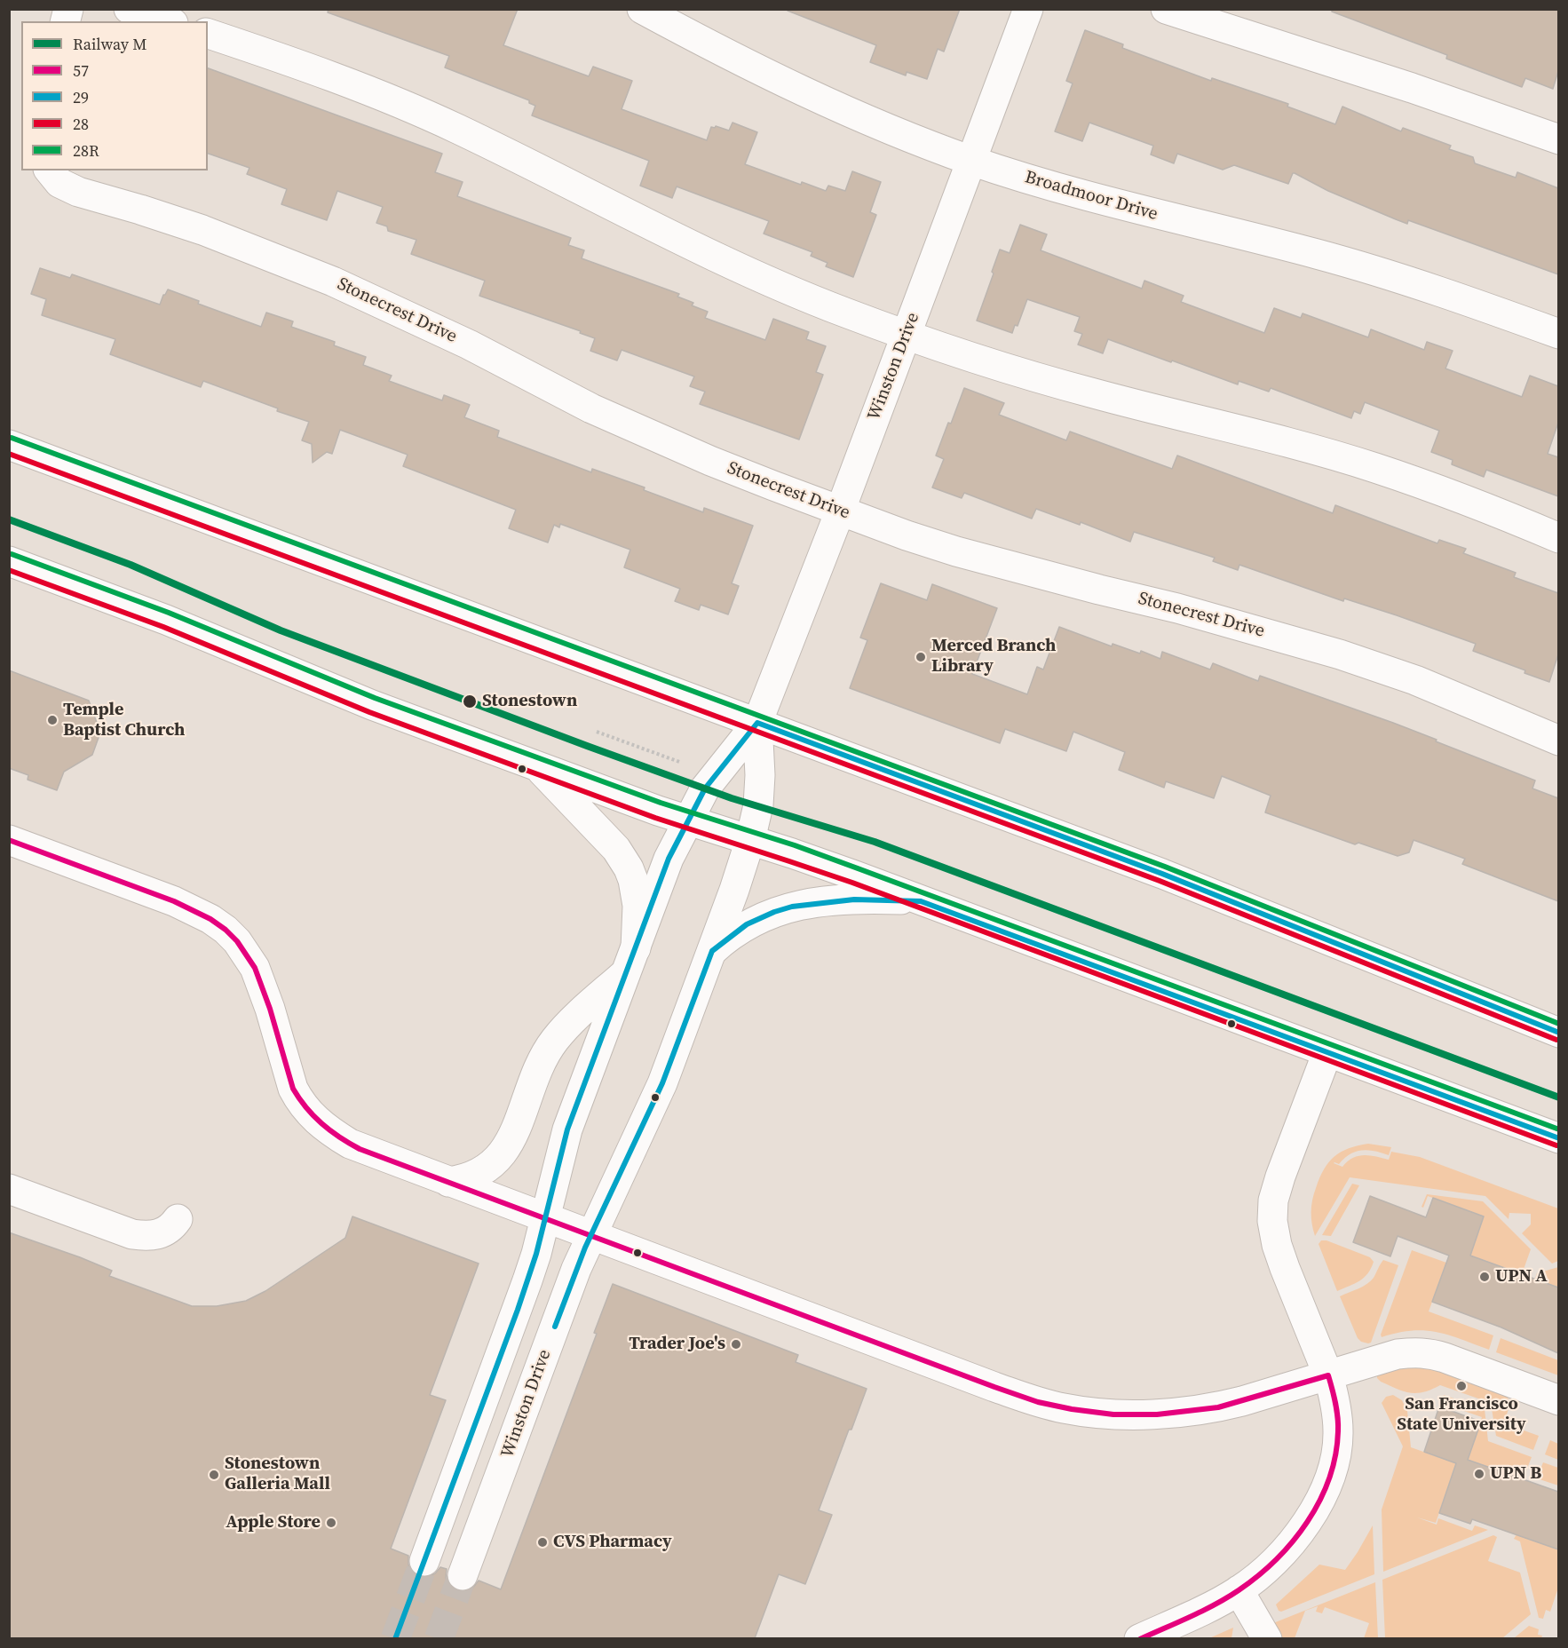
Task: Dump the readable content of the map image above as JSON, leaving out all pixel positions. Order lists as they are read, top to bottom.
{
  "streets": {
    "main road": ["Broadmoor Drive", "Stonecrest Drive", "Winston Drive"]
  },
  "crossings": [
    ["Broadmoor Drive", "Winston Drive"],
    ["Stonecrest Drive", "Winston Drive"]
  ],
  "places": [
    "Merced Branch Library",
    "Stonestown",
    "Temple Baptist Church",
    "UPN A",
    "Trader Joe's",
    "San Francisco State University",
    "UPN B",
    "Stonestown Galleria Mall",
    "Apple Store",
    "CVS Pharmacy"
  ],
  "lines": [
    "transit line 28R",
    "transit line 28",
    "rail line M",
    "transit line 29",
    "transit line 57"
  ],
  "legend": [
    "Railway M",
    "57",
    "29",
    "28",
    "28R"
  ]
}
